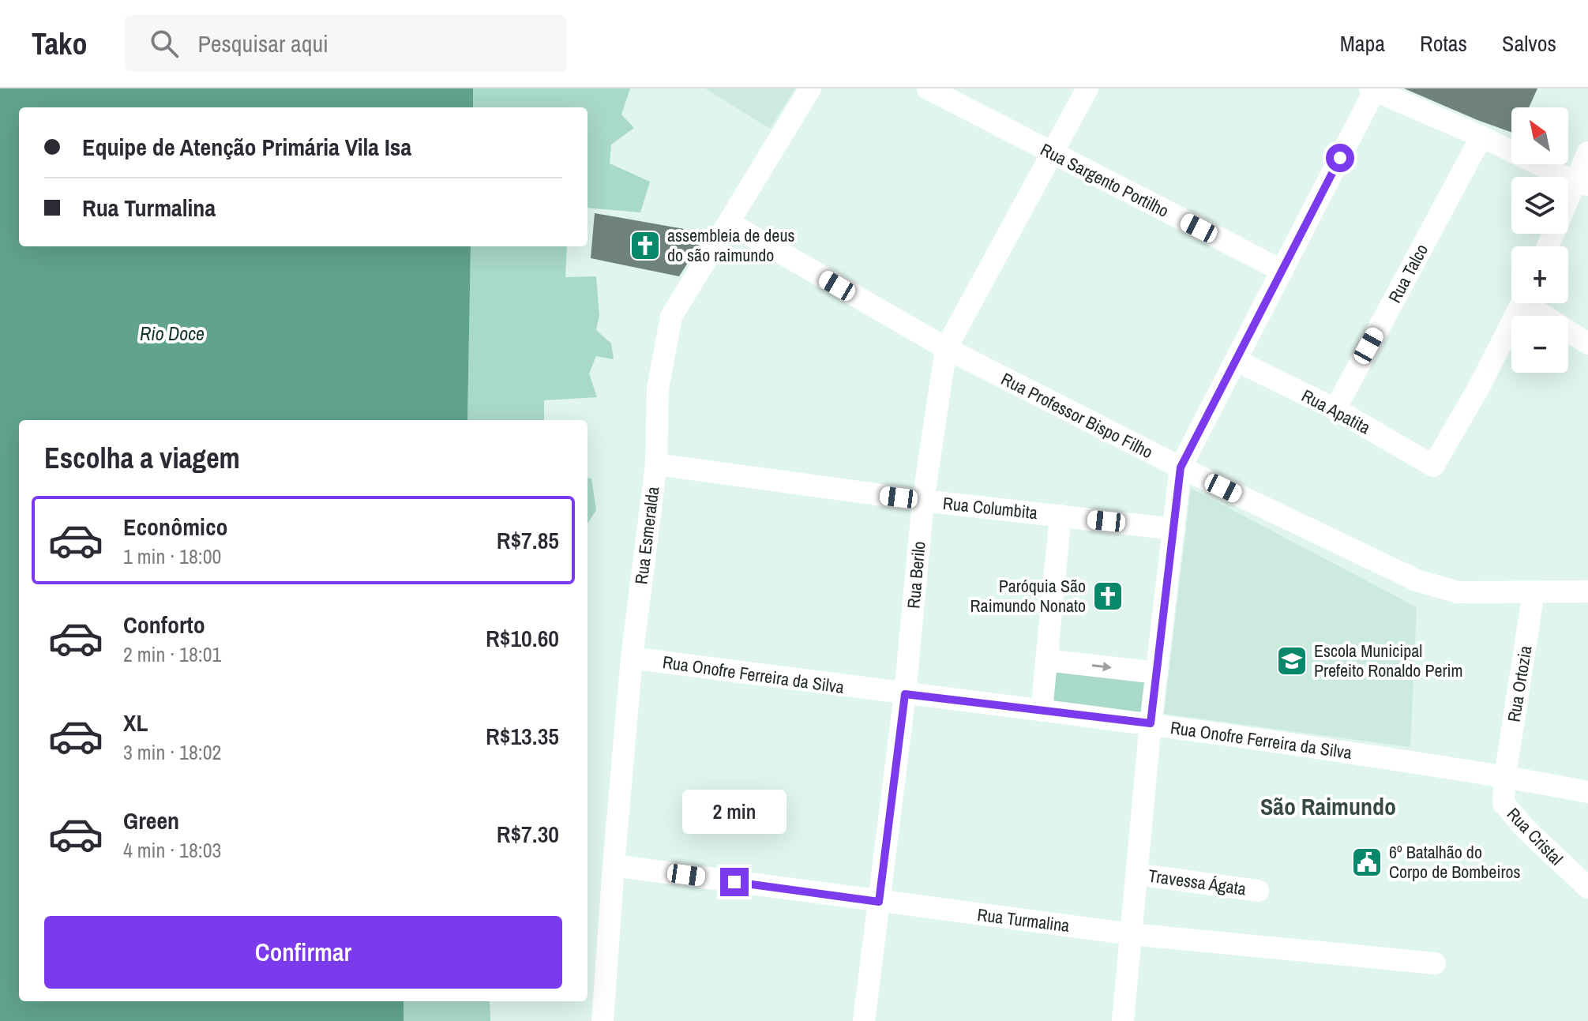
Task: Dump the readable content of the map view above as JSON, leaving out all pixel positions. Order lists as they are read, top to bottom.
{
  "streets": {
    "street": [
      "Rua Sargento Portilho",
      "Rua Talco",
      "Rua Apatita",
      "Rua Professor Bispo Filho",
      "Rua Columbita",
      "Rua Esmeralda",
      "Rua Berilo",
      "Rua Onofre Ferreira da Silva",
      "Rua Ortozia",
      "Rua Cristal",
      "Travessa Ágata",
      "Rua Turmalina"
    ]
  },
  "crossings": [
    ["Rua Sargento Portilho", "Rua Berilo"],
    ["Rua Talco", "Rua Apatita"],
    ["Rua Professor Bispo Filho", "Rua Esmeralda"],
    ["Rua Professor Bispo Filho", "Rua Berilo"],
    ["Rua Professor Bispo Filho", "Rua Ortozia"],
    ["Rua Columbita", "Rua Esmeralda"],
    ["Rua Columbita", "Rua Berilo"],
    ["Rua Esmeralda", "Rua Onofre Ferreira da Silva"],
    ["Rua Esmeralda", "Rua Turmalina"],
    ["Rua Berilo", "Rua Onofre Ferreira da Silva"],
    ["Rua Berilo", "Rua Turmalina"],
    ["Rua Onofre Ferreira da Silva", "Rua Ortozia"],
    ["Rua Onofre Ferreira da Silva", "Rua Cristal"],
    ["Rua Ortozia", "Rua Cristal"]
  ],
  "districts": ["São Raimundo"],
  "water": ["Rio Doce"],
  "places": {
    "church": ["assembleia de deus do são raimundo", "Paróquia São Raimundo Nonato"],
    "school or university": ["Escola Municipal Prefeito Ronaldo Perim"],
    "public building": ["6º Batalhão do Corpo de Bombeiros"]
  },
  "north": "top left",
  "page": {
    "header": "Tako",
    "search": "Pesquisar aqui",
    "nav": ["Mapa", "Rotas", "Salvos"],
    "map_buttons": ["+", "−"],
    "banner": ["Equipe de Atenção Primária Vila Isa", "Rua Turmalina"],
    "heading": "Escolha a viagem",
    "list": [
      {
        "name": "Econômico",
        "note": "1 min · 18:00",
        "value": "R$7.85"
      },
      {
        "name": "Conforto",
        "note": "2 min · 18:01",
        "value": "R$10.60"
      },
      {
        "name": "XL",
        "note": "3 min · 18:02",
        "value": "R$13.35"
      },
      {
        "name": "Green",
        "note": "4 min · 18:03",
        "value": "R$7.30"
      }
    ],
    "bubble": "2 min",
    "buttons": "Confirmar"
  }
}
